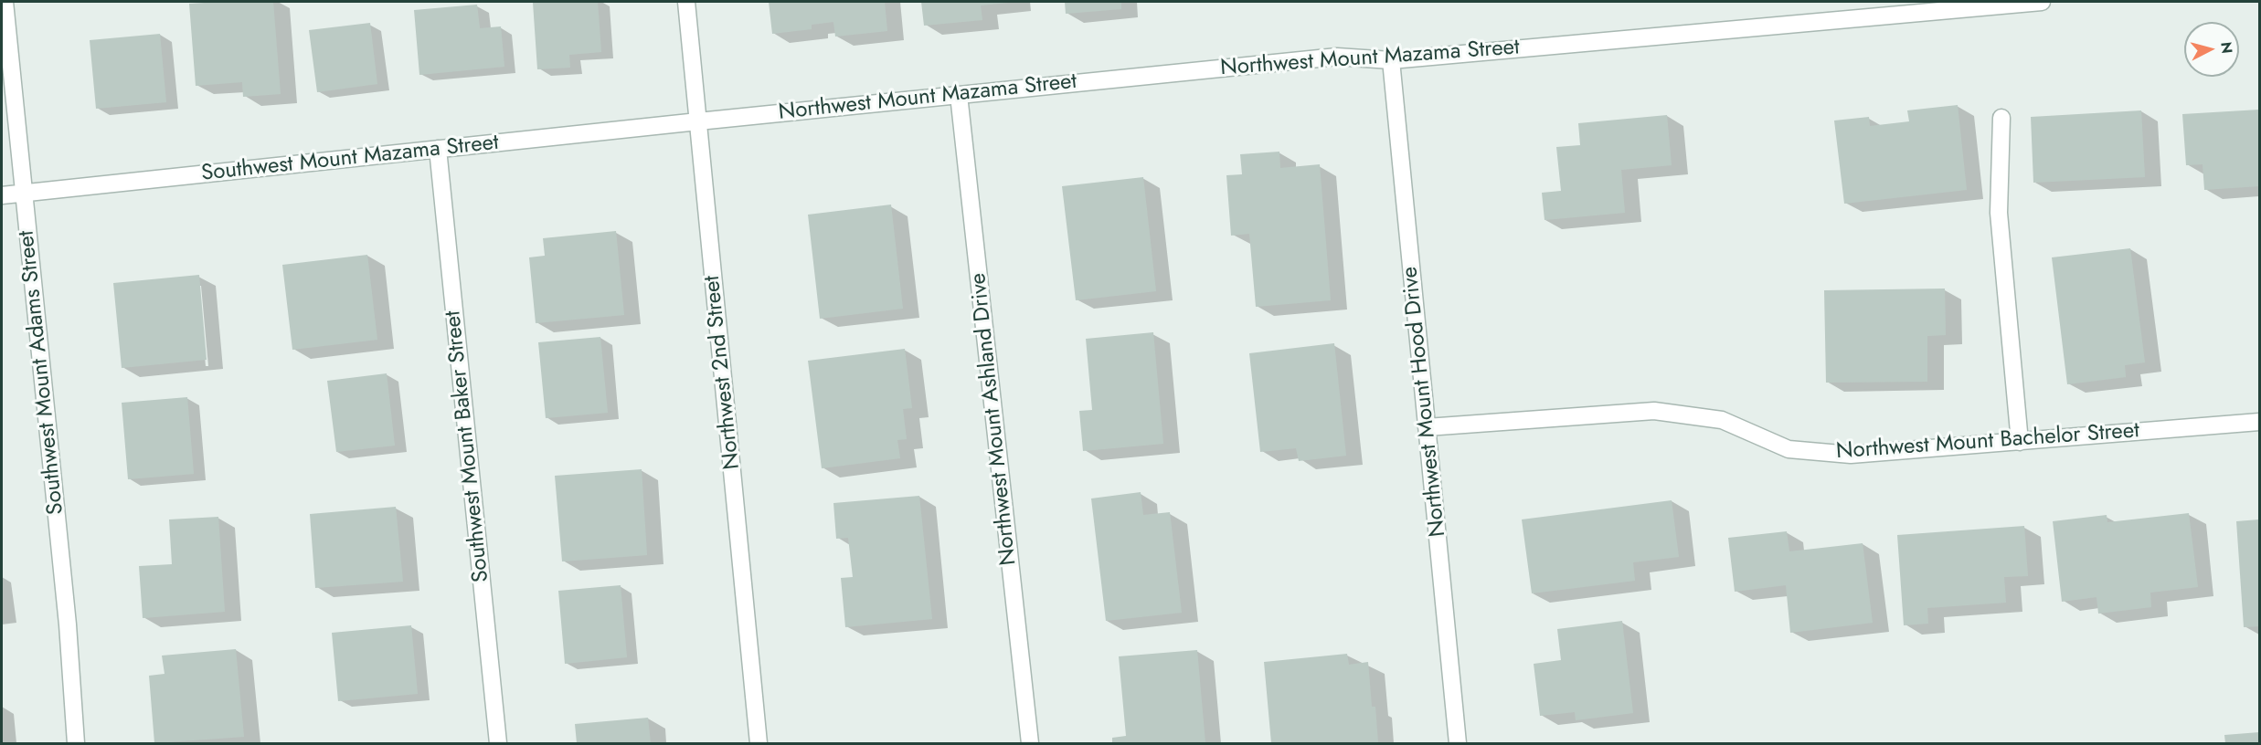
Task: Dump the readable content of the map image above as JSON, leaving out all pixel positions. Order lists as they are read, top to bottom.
{
  "streets": {
    "street": [
      "Northwest Mount Mazama Street",
      "Southwest Mount Mazama Street",
      "Southwest Mount Adams Street",
      "Northwest 2nd Street",
      "Northwest Mount Hood Drive",
      "Northwest Mount Ashland Drive",
      "Northwest Mount Bachelor Street",
      "Southwest Mount Baker Street"
    ]
  },
  "crossings": [
    ["Northwest Mount Mazama Street", "Southwest Mount Mazama Street"],
    ["Northwest Mount Mazama Street", "Northwest 2nd Street"],
    ["Northwest Mount Mazama Street", "Northwest Mount Hood Drive"],
    ["Northwest Mount Mazama Street", "Northwest Mount Ashland Drive"],
    ["Southwest Mount Mazama Street", "Southwest Mount Adams Street"],
    ["Southwest Mount Mazama Street", "Northwest 2nd Street"],
    ["Southwest Mount Mazama Street", "Southwest Mount Baker Street"],
    ["Northwest Mount Hood Drive", "Northwest Mount Bachelor Street"]
  ],
  "north": "right"
}
